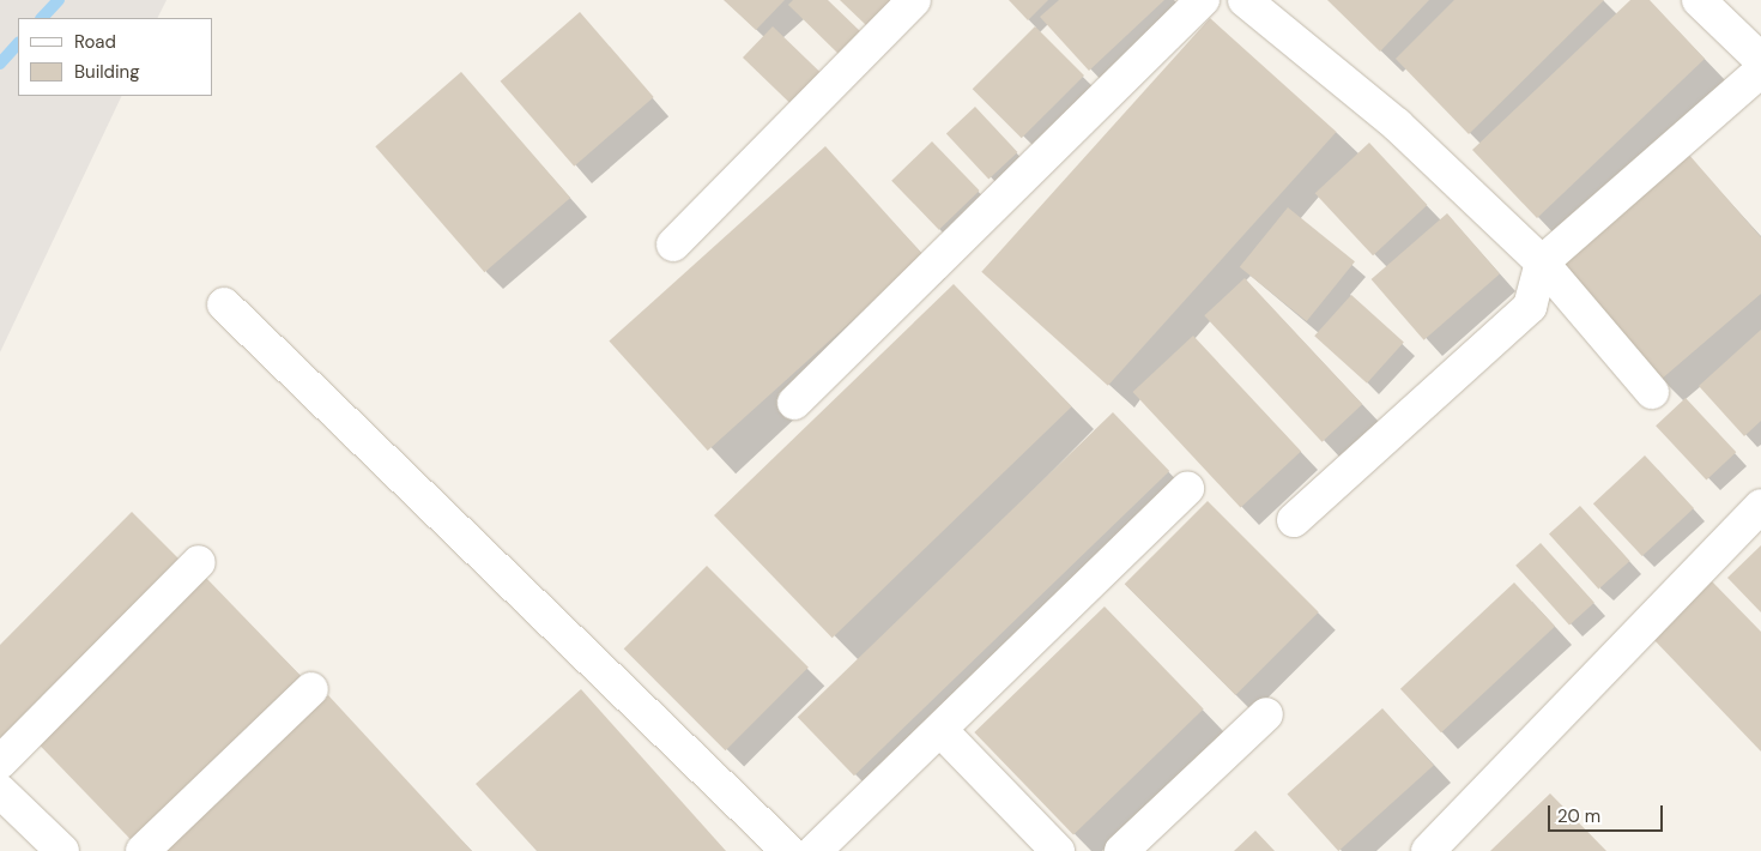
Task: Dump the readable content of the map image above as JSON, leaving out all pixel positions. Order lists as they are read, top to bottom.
{
  "legend": ["Road", "Building"],
  "scale_bar": "20 m"
}
